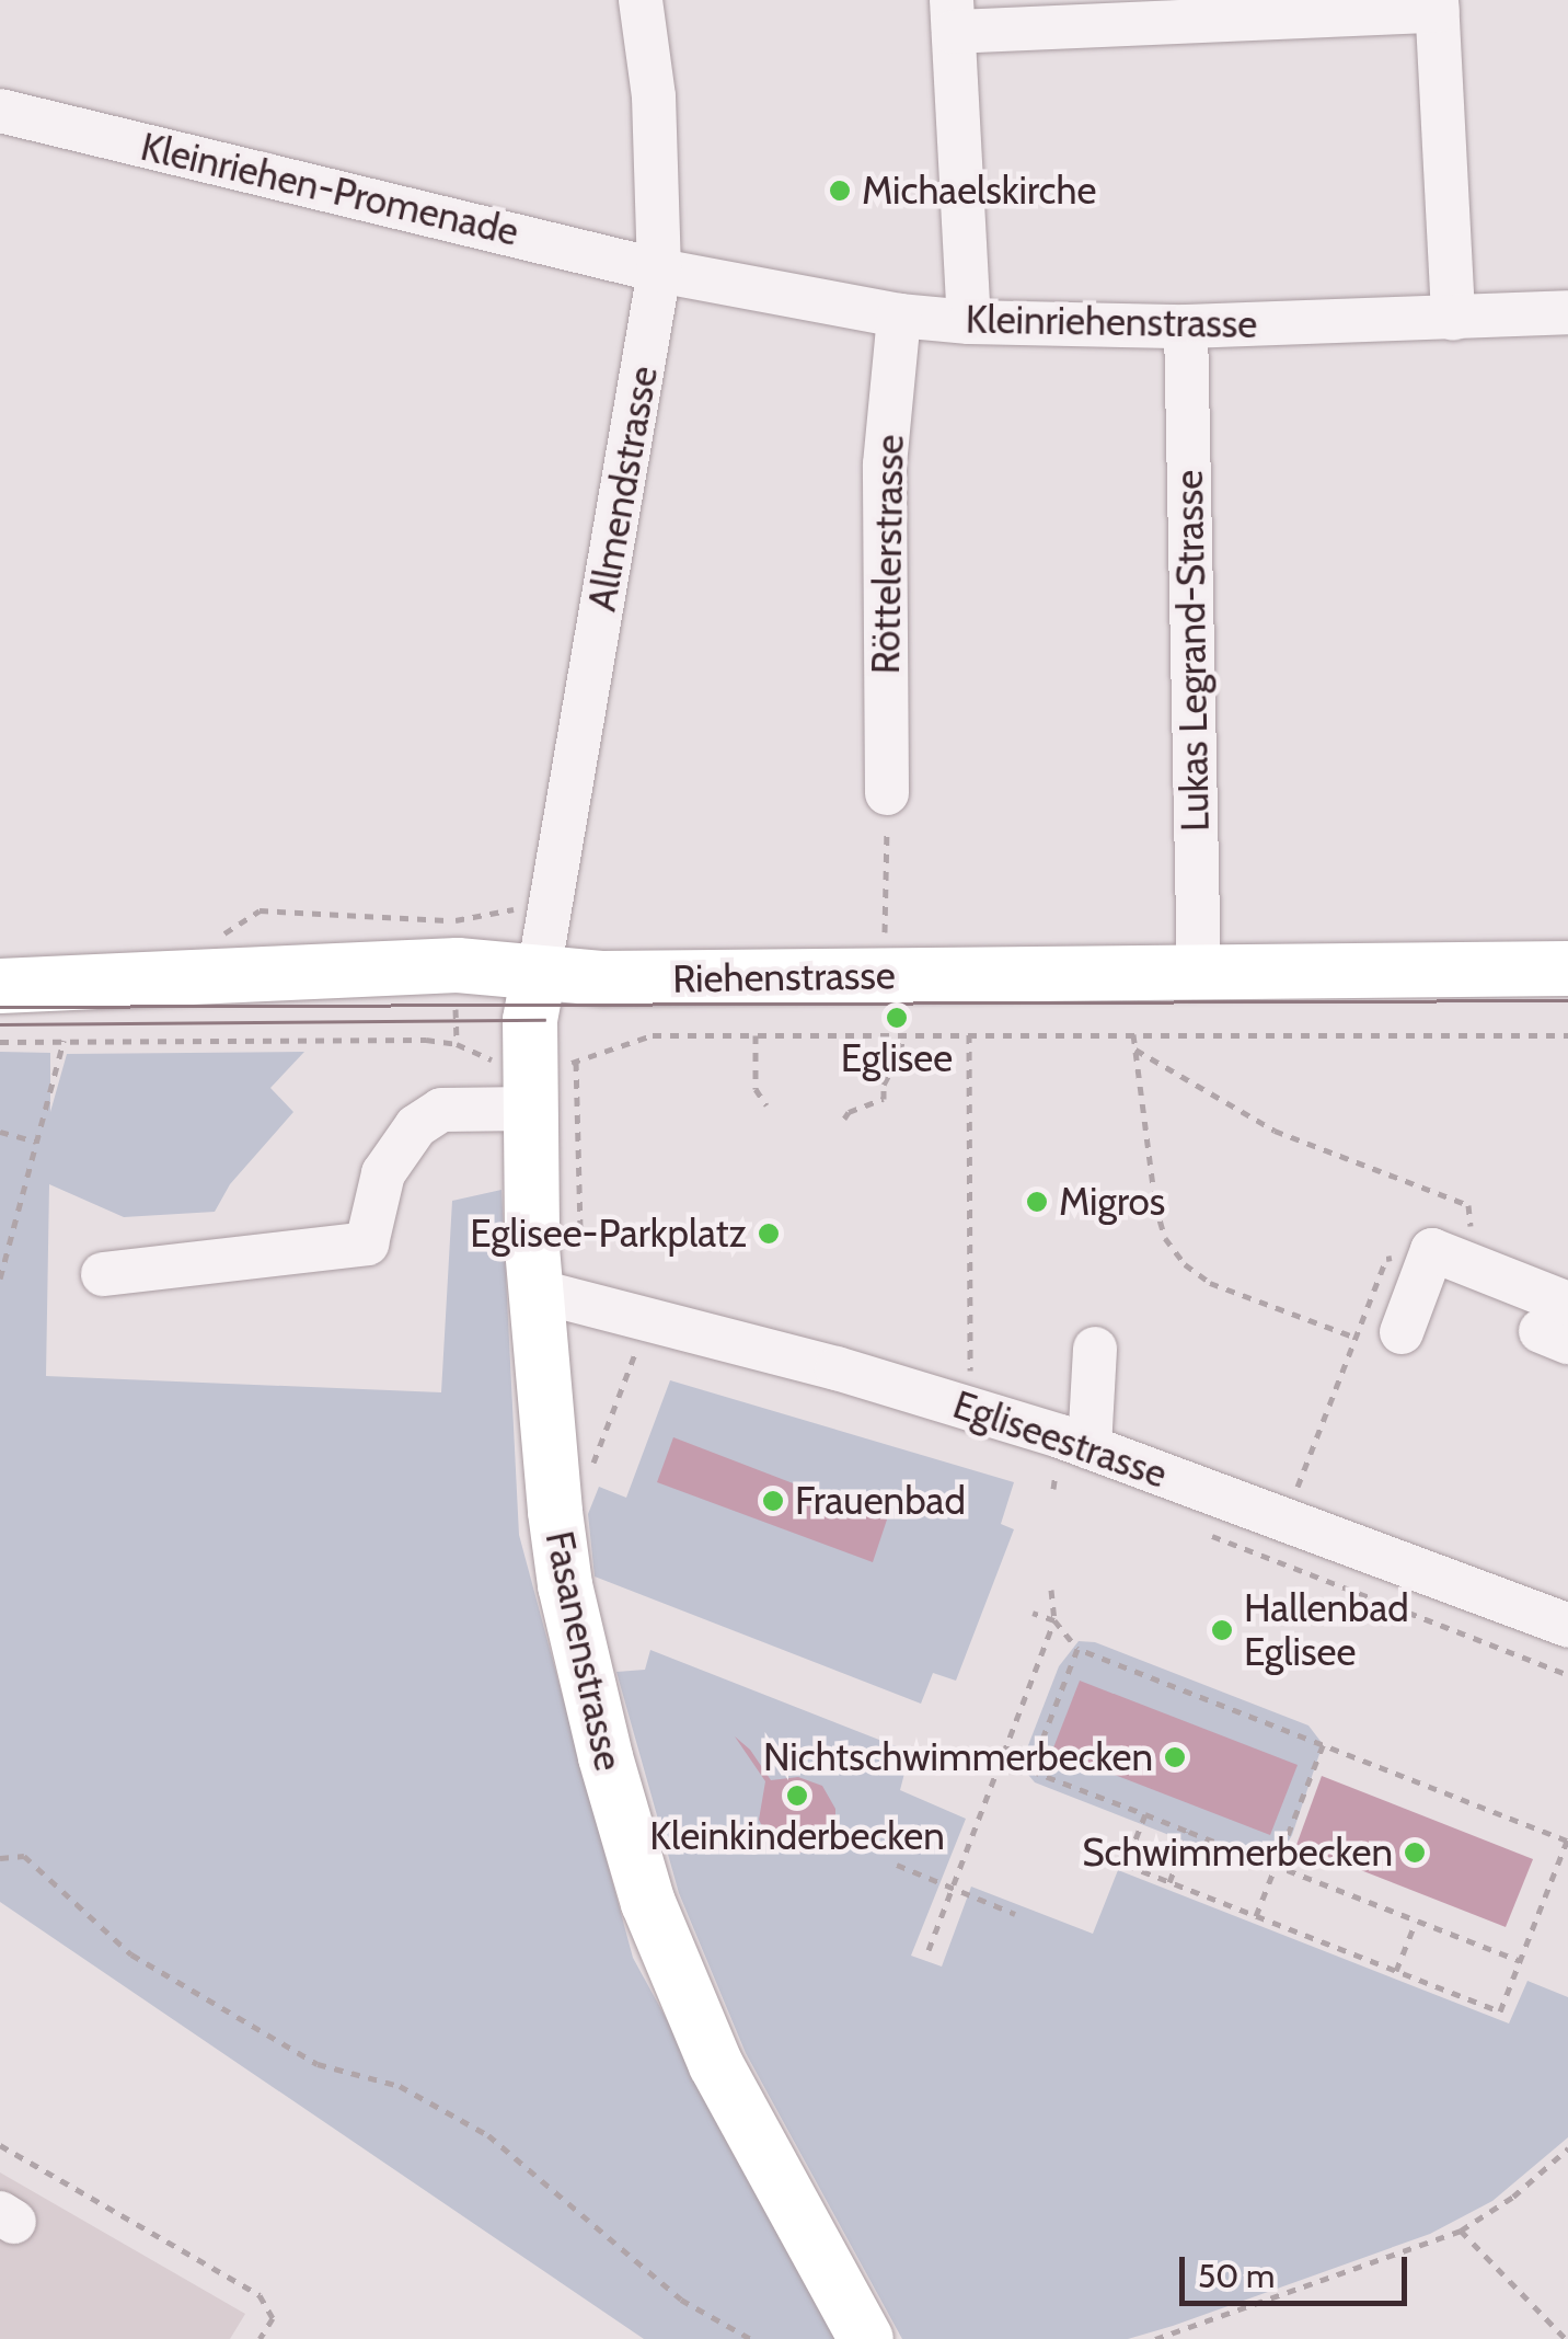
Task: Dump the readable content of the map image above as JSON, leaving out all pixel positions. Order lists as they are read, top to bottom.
{
  "streets": {
    "main road": ["Riehenstrasse", "Fasanenstrasse"],
    "street": [
      "Kleinriehen-Promenade",
      "Kleinriehenstrasse",
      "Allmendstrasse",
      "Röttelerstrasse",
      "Lukas Legrand-Strasse",
      "Egliseestrasse"
    ]
  },
  "crossings": [
    ["Kleinriehen-Promenade", "Kleinriehenstrasse"],
    ["Kleinriehen-Promenade", "Allmendstrasse"],
    ["Kleinriehenstrasse", "Allmendstrasse"],
    ["Kleinriehenstrasse", "Röttelerstrasse"],
    ["Kleinriehenstrasse", "Lukas Legrand-Strasse"],
    ["Allmendstrasse", "Riehenstrasse"],
    ["Allmendstrasse", "Fasanenstrasse"],
    ["Lukas Legrand-Strasse", "Riehenstrasse"],
    ["Riehenstrasse", "Fasanenstrasse"],
    ["Egliseestrasse", "Fasanenstrasse"]
  ],
  "places": [
    "Michaelskirche",
    "Eglisee",
    "Migros",
    "Eglisee-Parkplatz",
    "Frauenbad",
    "Hallenbad Eglisee",
    "Nichtschwimmerbecken",
    "Kleinkinderbecken",
    "Schwimmerbecken"
  ],
  "scale_bar": "50 m"
}
